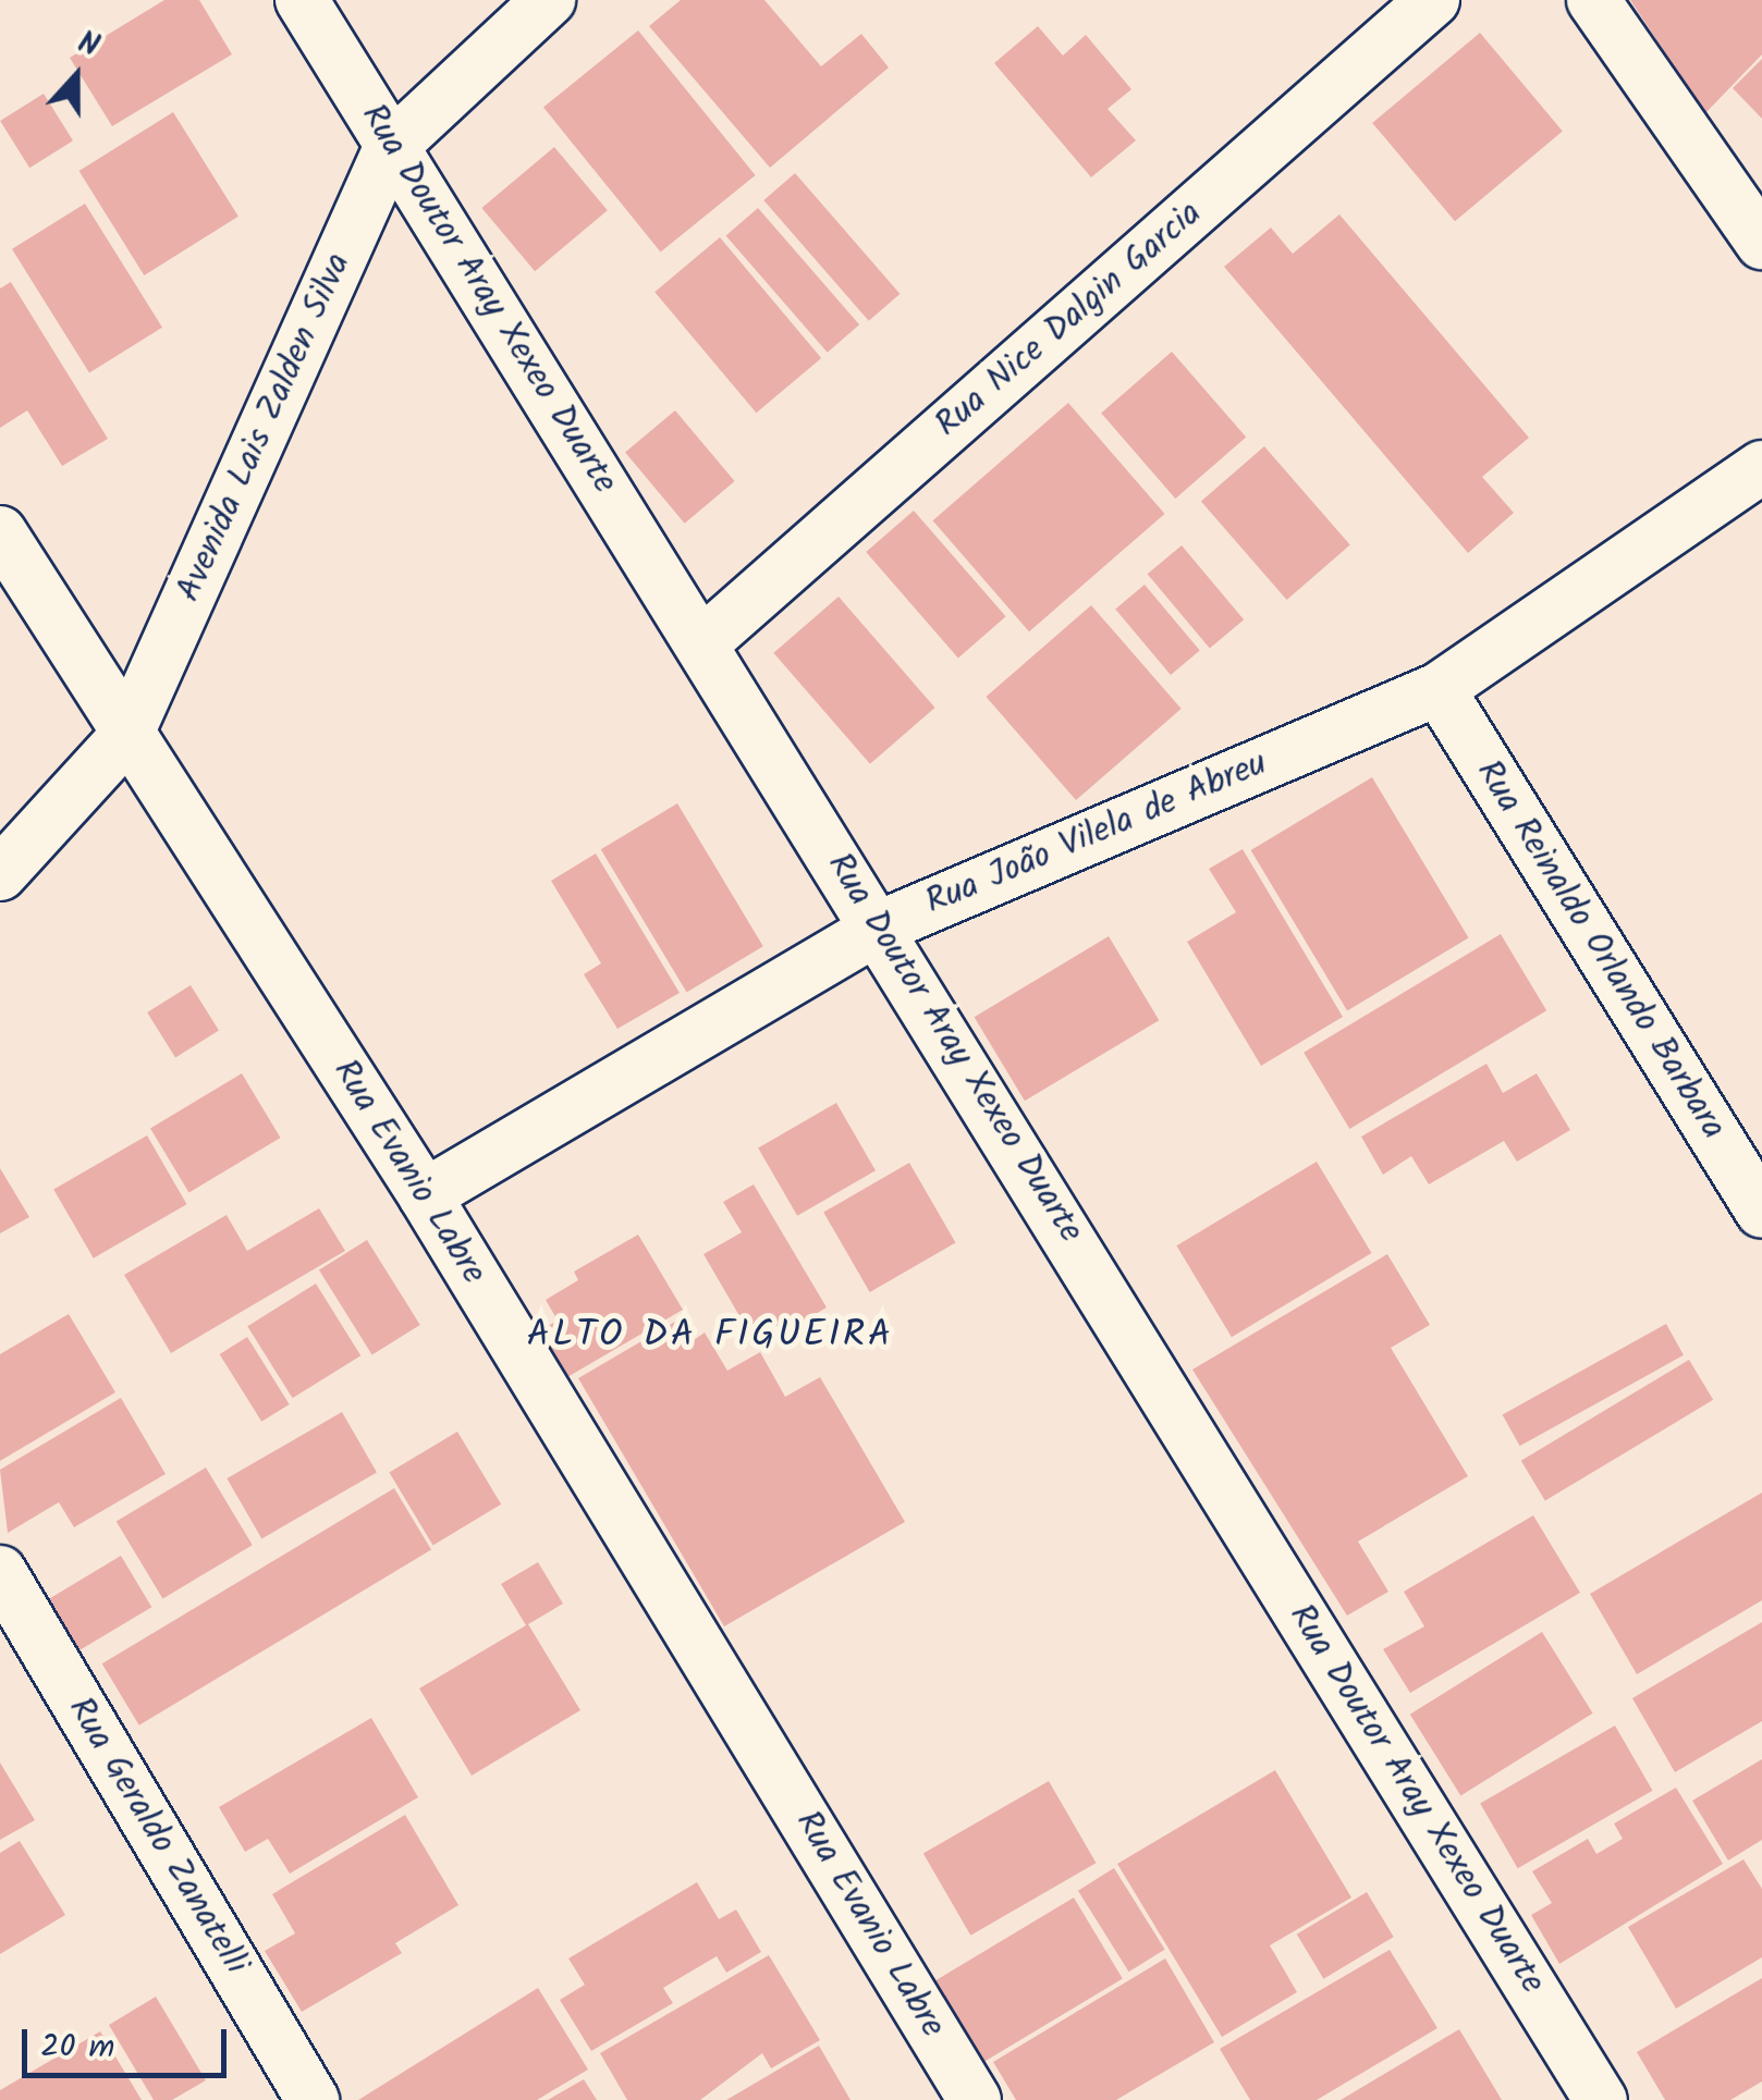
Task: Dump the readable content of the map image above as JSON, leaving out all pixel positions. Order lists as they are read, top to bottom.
{
  "streets": {
    "street": [
      "Rua Doutor Aray Xexeo Duarte",
      "Rua Nice Dalgin Garcia",
      "Avenida Lais Zalden Silva",
      "Rua João Vilela de Abreu",
      "Rua Reinaldo Orlando Barbara",
      "Rua Evanio Labre",
      "Rua Geraldo Zanatelli"
    ]
  },
  "crossings": [
    ["Rua Doutor Aray Xexeo Duarte", "Rua Nice Dalgin Garcia"],
    ["Rua Doutor Aray Xexeo Duarte", "Avenida Lais Zalden Silva"],
    ["Rua Doutor Aray Xexeo Duarte", "Rua João Vilela de Abreu"],
    ["Avenida Lais Zalden Silva", "Rua Evanio Labre"],
    ["Rua João Vilela de Abreu", "Rua Reinaldo Orlando Barbara"],
    ["Rua João Vilela de Abreu", "Rua Evanio Labre"]
  ],
  "districts": ["ALTO DA FIGUEIRA"],
  "scale_bar": "20 m",
  "north": "top"
}
